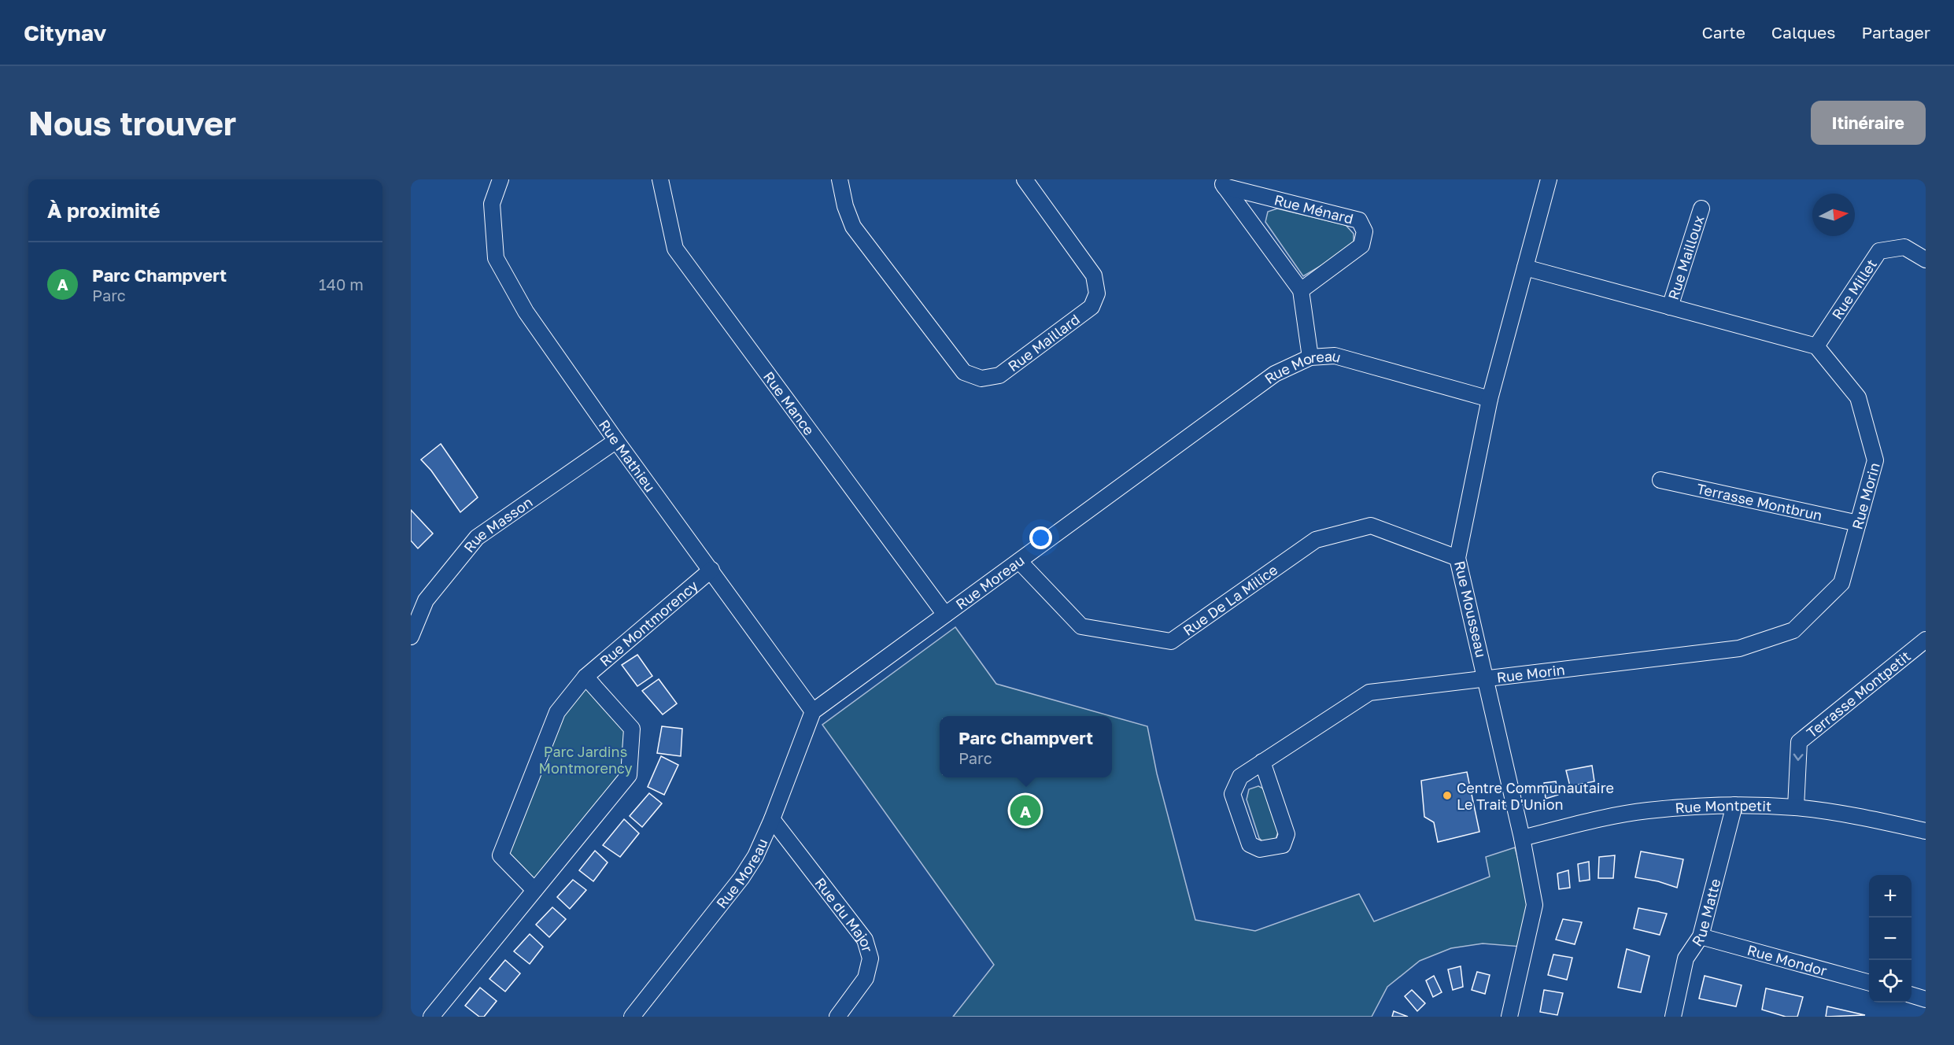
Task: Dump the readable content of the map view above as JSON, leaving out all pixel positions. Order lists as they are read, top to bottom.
{
  "streets": {
    "street": [
      "Rue Ménard",
      "Rue Mailloux",
      "Rue Millet",
      "Rue Maillard",
      "Rue Moreau",
      "Rue Mance",
      "Rue Mathieu",
      "Rue Morin",
      "Terrasse Montbrun",
      "Rue Masson",
      "Rue De La Milice",
      "Rue Mousseau",
      "Rue Montmorency",
      "Terrasse Montpetit",
      "Rue Montpetit",
      "Rue Matte",
      "Rue du Major",
      "Rue Mondor"
    ]
  },
  "crossings": [
    ["Rue Ménard", "Rue Moreau"],
    ["Rue Millet", "Rue Morin"],
    ["Rue Moreau", "Rue Mance"],
    ["Rue Moreau", "Rue Mathieu"],
    ["Rue Moreau", "Rue De La Milice"],
    ["Rue Moreau", "Rue Mousseau"],
    ["Rue Moreau", "Rue du Major"],
    ["Rue Mathieu", "Rue Masson"],
    ["Rue Mathieu", "Rue Montmorency"],
    ["Rue Morin", "Terrasse Montbrun"],
    ["Rue Morin", "Rue Mousseau"],
    ["Rue De La Milice", "Rue Mousseau"],
    ["Rue Mousseau", "Rue Montpetit"],
    ["Terrasse Montpetit", "Rue Montpetit"],
    ["Rue Montpetit", "Rue Matte"],
    ["Rue Matte", "Rue Mondor"]
  ],
  "one_way": ["Terrasse Montpetit"],
  "parks": ["Parc Jardins Montmorency"],
  "places": ["Centre Communautaire Le Trait D'Union"],
  "north": "right",
  "page": {
    "header": "Citynav",
    "nav": ["Carte", "Calques", "Partager"],
    "buttons": "Itinéraire",
    "title": "Nous trouver",
    "heading": "À proximité",
    "list": [
      {
        "mark": "A",
        "name": "Parc Champvert",
        "note": "Parc",
        "value": "140 m"
      }
    ],
    "popup": ["Parc Champvert", "Parc"],
    "pins": "A",
    "map_buttons": ["+", "−"]
  }
}
